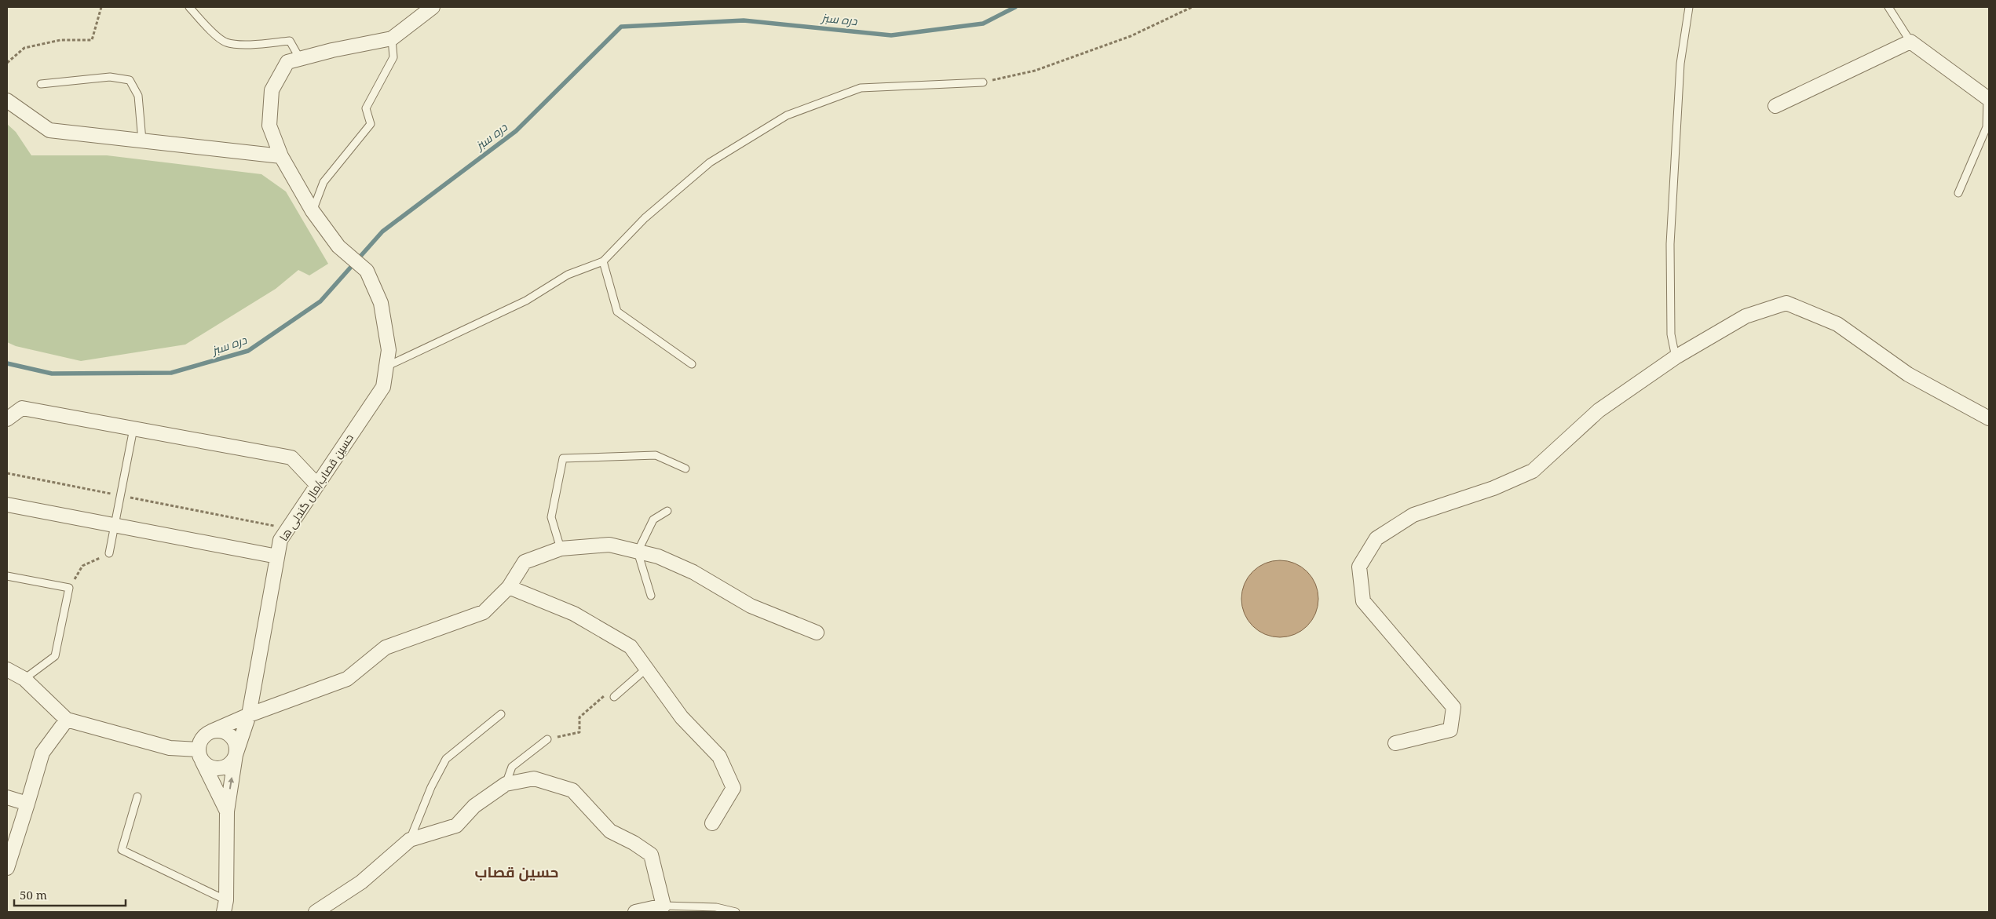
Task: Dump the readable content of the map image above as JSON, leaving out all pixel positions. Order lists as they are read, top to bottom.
{
  "streets": {
    "street": ["حسین قصاب/مال گندلی ها"]
  },
  "districts": ["حسین قصاب"],
  "water": ["دره سبز"],
  "scale_bar": "50 m"
}
